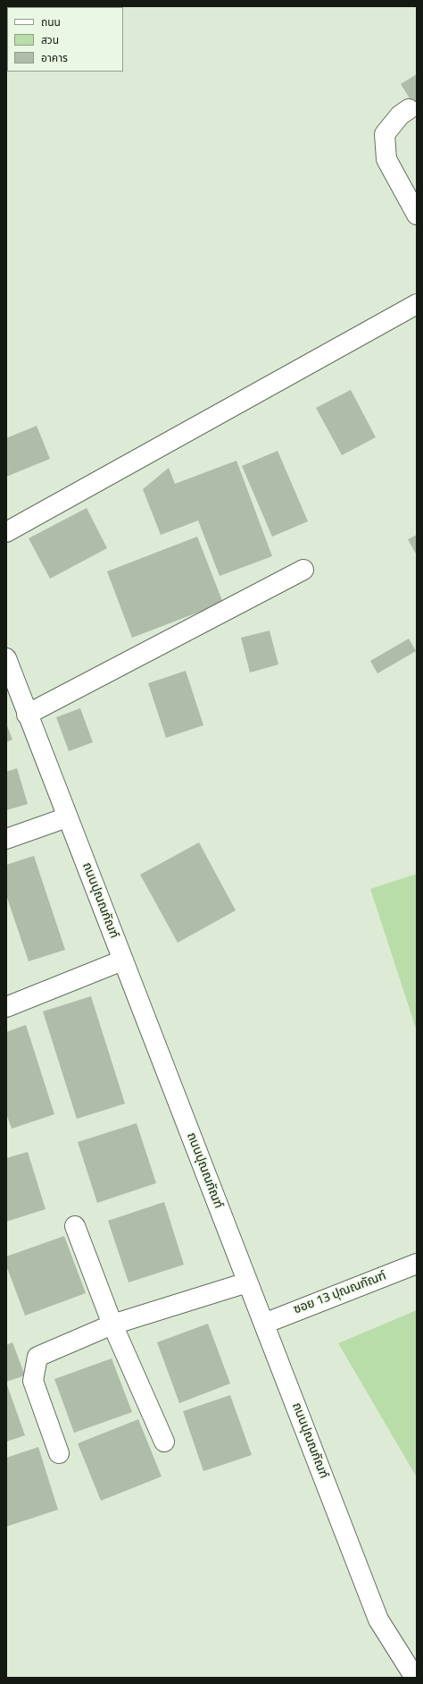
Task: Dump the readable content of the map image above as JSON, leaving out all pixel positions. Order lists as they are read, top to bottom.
{
  "streets": {
    "street": ["ถนนปุณณกัณฑ์", "ซอย 13 ปุณณกัณฑ์"]
  },
  "crossings": [
    ["ถนนปุณณกัณฑ์", "ซอย 13 ปุณณกัณฑ์"]
  ],
  "legend": ["ถนน", "สวน", "อาคาร"]
}
